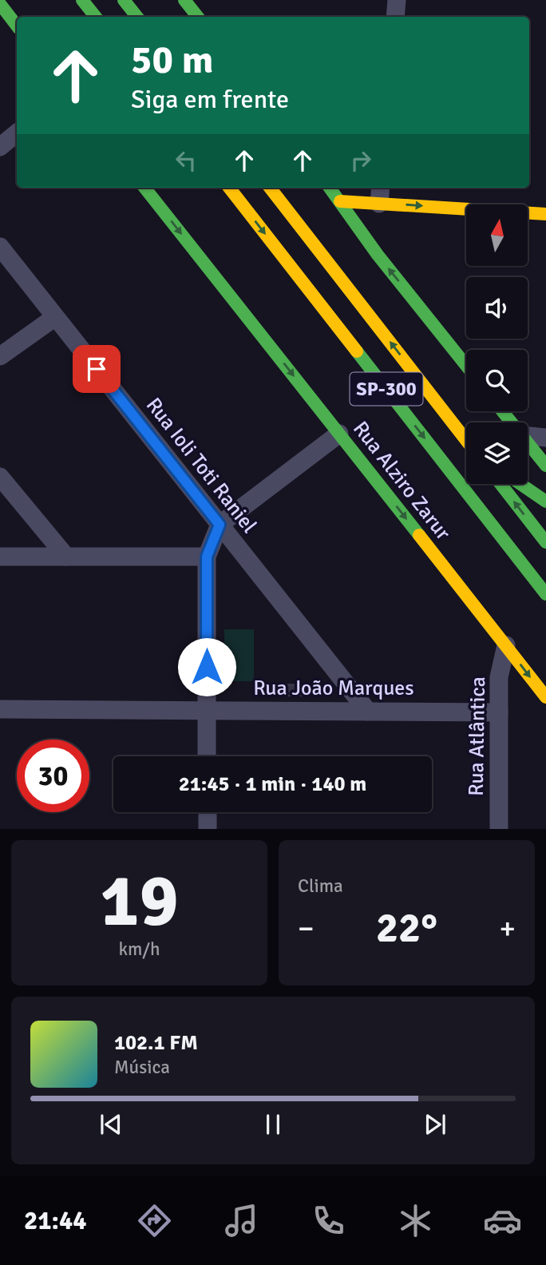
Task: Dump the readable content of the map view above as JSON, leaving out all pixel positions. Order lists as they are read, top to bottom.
{
  "streets": {
    "main road": ["SP-300", "Rua Alziro Zarur"],
    "street": ["Rua Ioli Toti Raniel", "Rua João Marques", "Rua Atlântica"]
  },
  "crossings": [
    ["Rua Ioli Toti Raniel", "Rua João Marques"],
    ["Rua Alziro Zarur", "Rua Atlântica"],
    ["Rua João Marques", "Rua Atlântica"]
  ],
  "north": "top",
  "page": {
    "turn": ["50 m", "Siga em frente"],
    "limit": "30",
    "trip": "21:45 · 1 min · 140 m",
    "tile": [
      ["19", "km/h"],
      "Clima"
    ],
    "heat": ["−", "22°", "+"],
    "song": ["102.1 FM", "Música"],
    "tabs": "21:44"
  }
}
